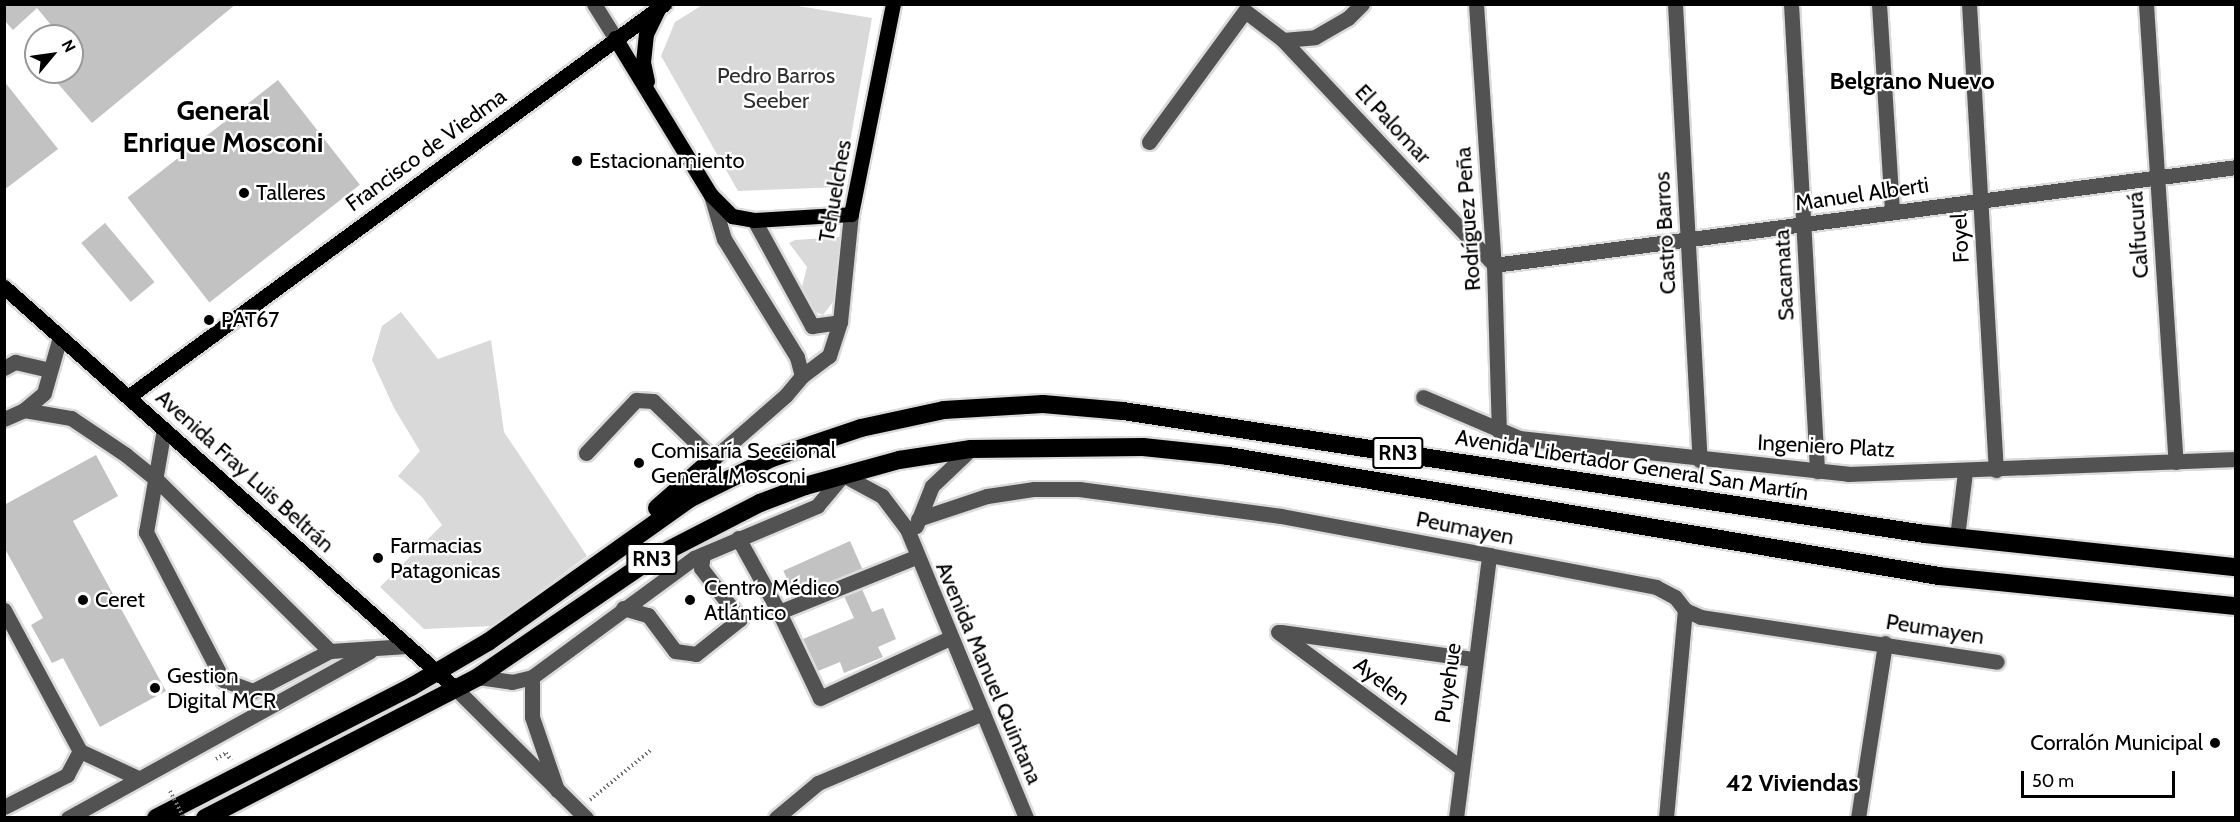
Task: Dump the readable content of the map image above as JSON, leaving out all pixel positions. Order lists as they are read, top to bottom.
{
  "streets": {
    "highway": ["RN3", "Avenida Libertador General San Martín"],
    "main road": ["Francisco de Viedma", "Tehuelches", "Avenida Fray Luis Beltrán"],
    "street": [
      "El Palomar",
      "Manuel Alberti",
      "Rodríguez Peña",
      "Castro Barros",
      "Calfucurá",
      "Foyel",
      "Sacamata",
      "Ingeniero Platz",
      "Peumayen",
      "Avenida Manuel Quintana",
      "Ayelen",
      "Puyehue"
    ]
  },
  "crossings": [
    ["El Palomar", "Manuel Alberti"],
    ["El Palomar", "Rodríguez Peña"],
    ["Francisco de Viedma", "Avenida Fray Luis Beltrán"],
    ["Manuel Alberti", "Rodríguez Peña"],
    ["Manuel Alberti", "Castro Barros"],
    ["Manuel Alberti", "Calfucurá"],
    ["Manuel Alberti", "Foyel"],
    ["Manuel Alberti", "Sacamata"],
    ["Rodríguez Peña", "Ingeniero Platz"],
    ["Castro Barros", "Ingeniero Platz"],
    ["Calfucurá", "Ingeniero Platz"],
    ["Foyel", "Ingeniero Platz"],
    ["Sacamata", "Ingeniero Platz"],
    ["RN3", "Avenida Fray Luis Beltrán"],
    ["RN3", "Avenida Manuel Quintana"],
    ["Avenida Libertador General San Martín", "Avenida Fray Luis Beltrán"],
    ["Peumayen", "Avenida Manuel Quintana"],
    ["Peumayen", "Puyehue"],
    ["Ayelen", "Puyehue"]
  ],
  "districts": ["Belgrano Nuevo", "General Enrique Mosconi", "42 Viviendas"],
  "parks": ["Pedro Barros Seeber"],
  "places": [
    "Estacionamiento",
    "Talleres",
    "PAT67",
    "Comisaría Seccional General Mosconi",
    "Farmacias Patagonicas",
    "Ceret",
    "Centro Médico Atlántico",
    "Gestion Digital MCR",
    "Corralón Municipal"
  ],
  "scale_bar": "50 m",
  "north": "top right"
}
